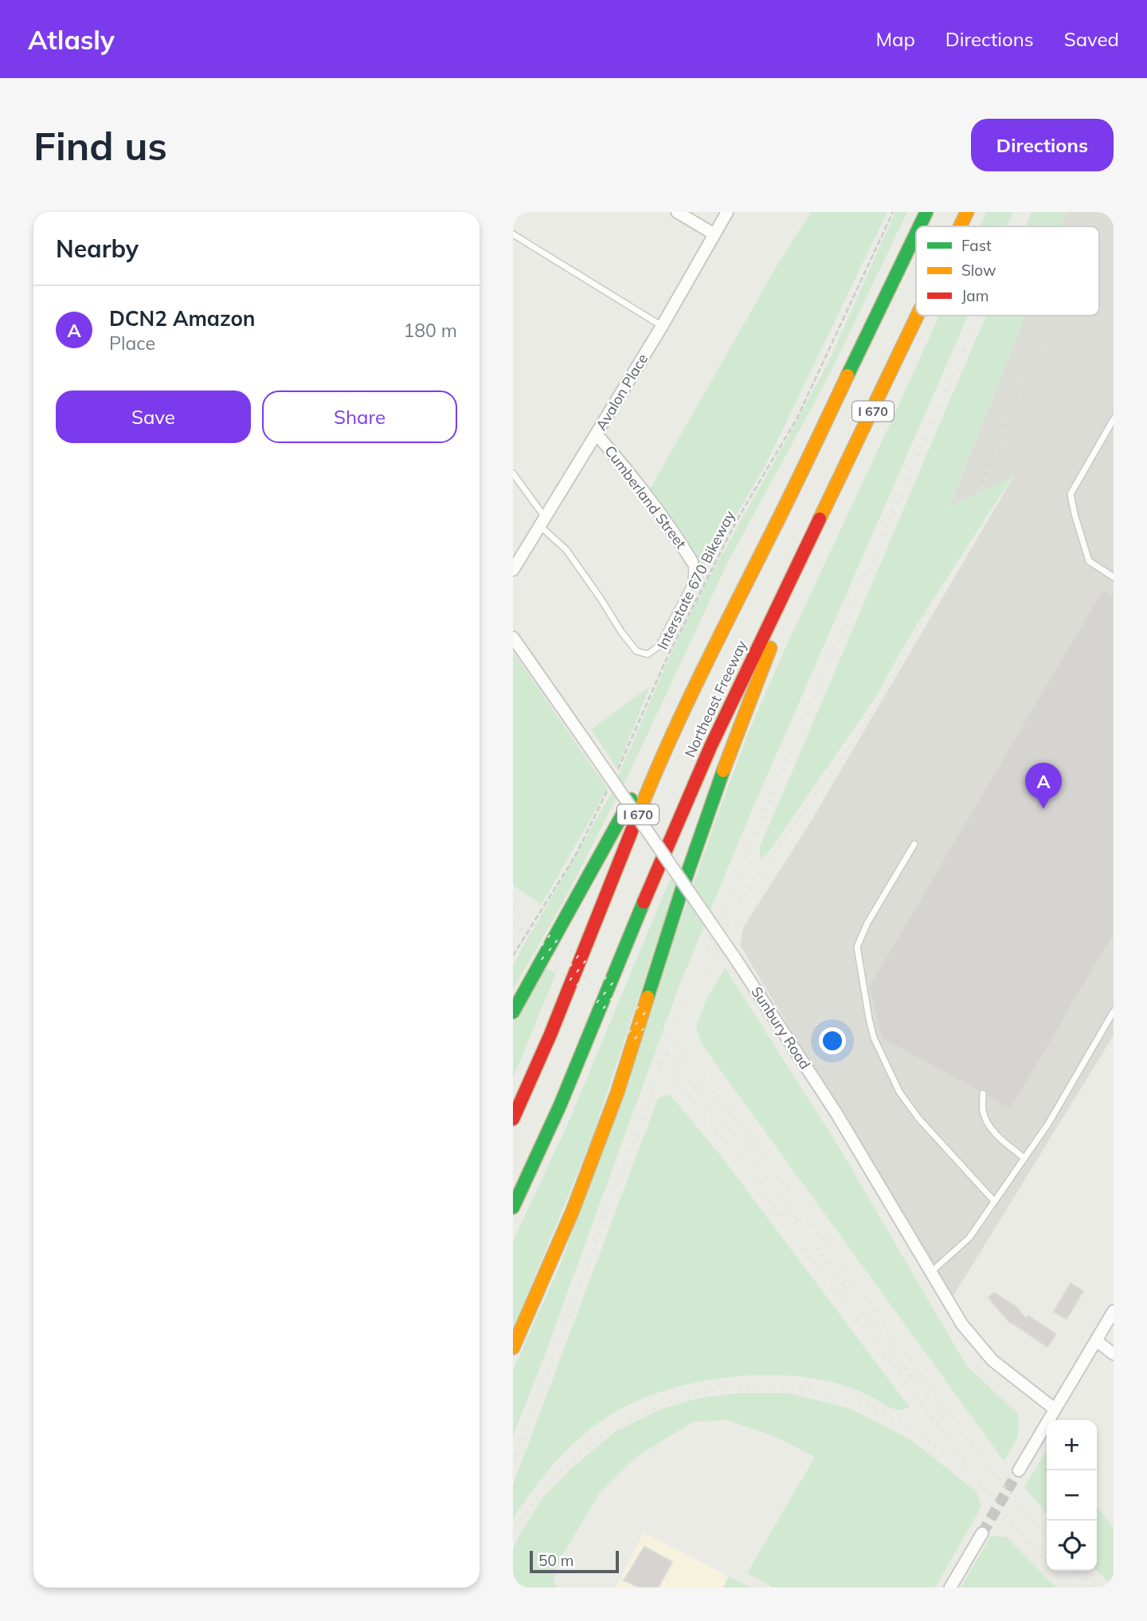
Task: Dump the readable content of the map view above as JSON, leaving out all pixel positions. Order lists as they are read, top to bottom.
{
  "streets": {
    "highway": ["I 670", "Northeast Freeway"],
    "street": ["Avalon Place", "Cumberland Street", "Sunbury Road"],
    "path": ["Interstate 670 Bikeway"]
  },
  "crossings": [
    ["Avalon Place", "Cumberland Street"]
  ],
  "legend": ["Fast", "Slow", "Jam"],
  "scale_bar": "50 m",
  "page": {
    "header": "Atlasly",
    "nav": ["Map", "Directions", "Saved"],
    "buttons": [
      "Directions",
      ["Save", "Share"]
    ],
    "title": "Find us",
    "heading": "Nearby",
    "list": [
      {
        "mark": "A",
        "name": "DCN2 Amazon",
        "note": "Place",
        "value": "180 m"
      }
    ],
    "pins": "A",
    "map_buttons": ["+", "−"],
    "scale": "50 m"
  }
}
